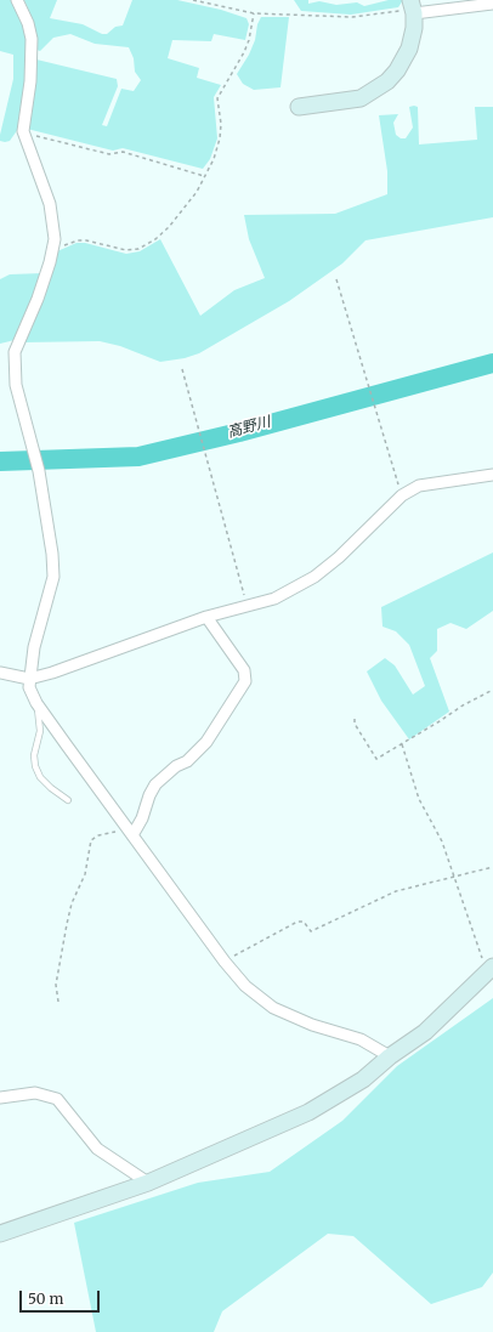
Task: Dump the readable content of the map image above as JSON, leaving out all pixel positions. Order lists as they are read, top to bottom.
{
  "water": ["高野川"],
  "scale_bar": "50 m"
}
